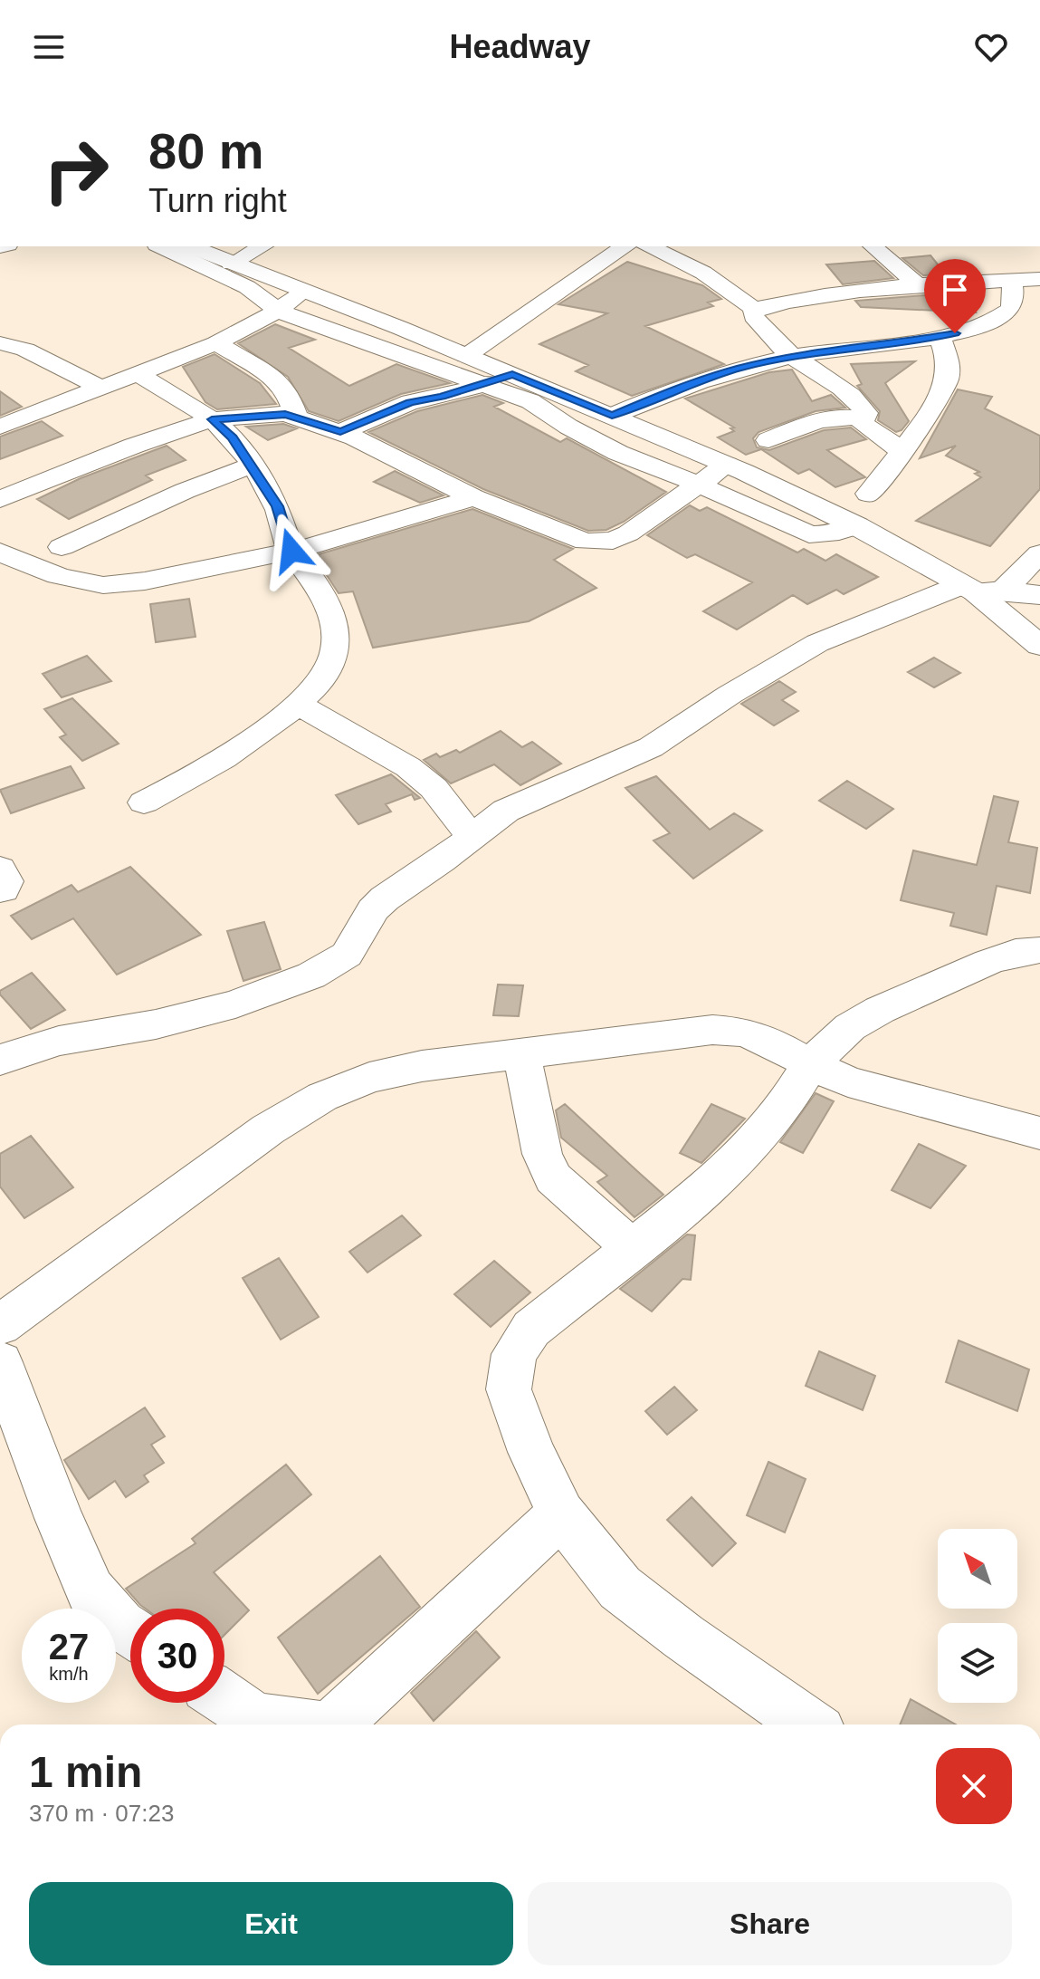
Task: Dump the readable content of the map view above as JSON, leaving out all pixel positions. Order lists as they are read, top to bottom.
{
  "north": "top left",
  "page": {
    "header": "Headway",
    "turn": ["80 m", "Turn right"],
    "speed": "27 km/h",
    "limit": "30",
    "heading": ["1 min", "370 m · 07:23"],
    "buttons": ["Exit", "Share"]
  }
}
